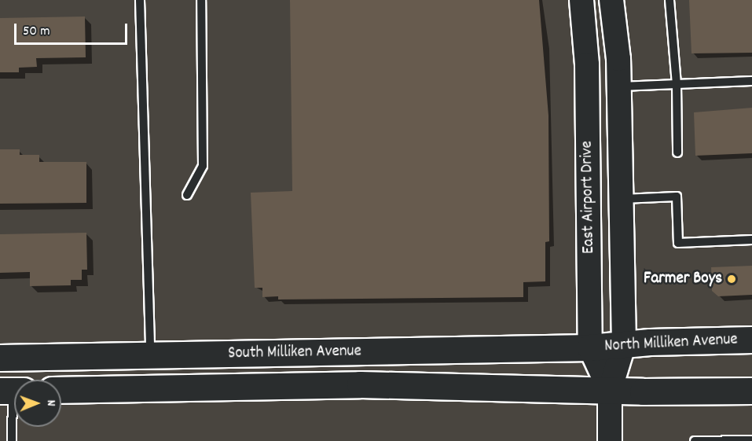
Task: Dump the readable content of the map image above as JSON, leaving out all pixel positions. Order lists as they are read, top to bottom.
{
  "streets": {
    "main road": ["East Airport Drive", "North Milliken Avenue", "South Milliken Avenue"]
  },
  "crossings": [
    ["East Airport Drive", "North Milliken Avenue"],
    ["East Airport Drive", "South Milliken Avenue"],
    ["North Milliken Avenue", "South Milliken Avenue"]
  ],
  "places": ["Farmer Boys"],
  "scale_bar": "50 m",
  "north": "right"
}
